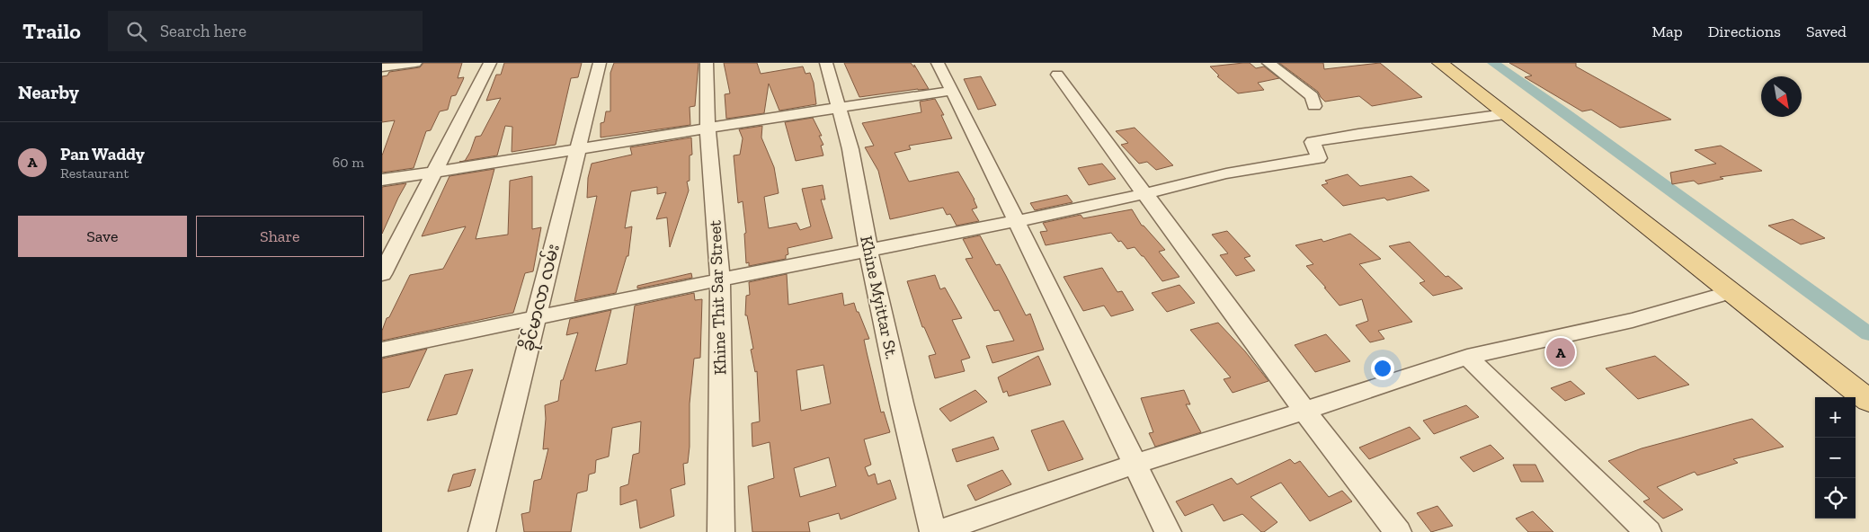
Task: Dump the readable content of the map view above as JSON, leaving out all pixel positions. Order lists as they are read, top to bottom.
{
  "streets": {
    "street": ["ခိုင်မာလာ လမ်း", "Khine Thit Sar Street", "Khine Myittar St."]
  },
  "north": "bottom right",
  "page": {
    "header": "Trailo",
    "search": "Search here",
    "nav": ["Map", "Directions", "Saved"],
    "heading": "Nearby",
    "list": [
      {
        "mark": "A",
        "name": "Pan Waddy",
        "note": "Restaurant",
        "value": "60 m"
      }
    ],
    "buttons": ["Save", "Share"],
    "pins": "A",
    "map_buttons": ["+", "−"]
  }
}
